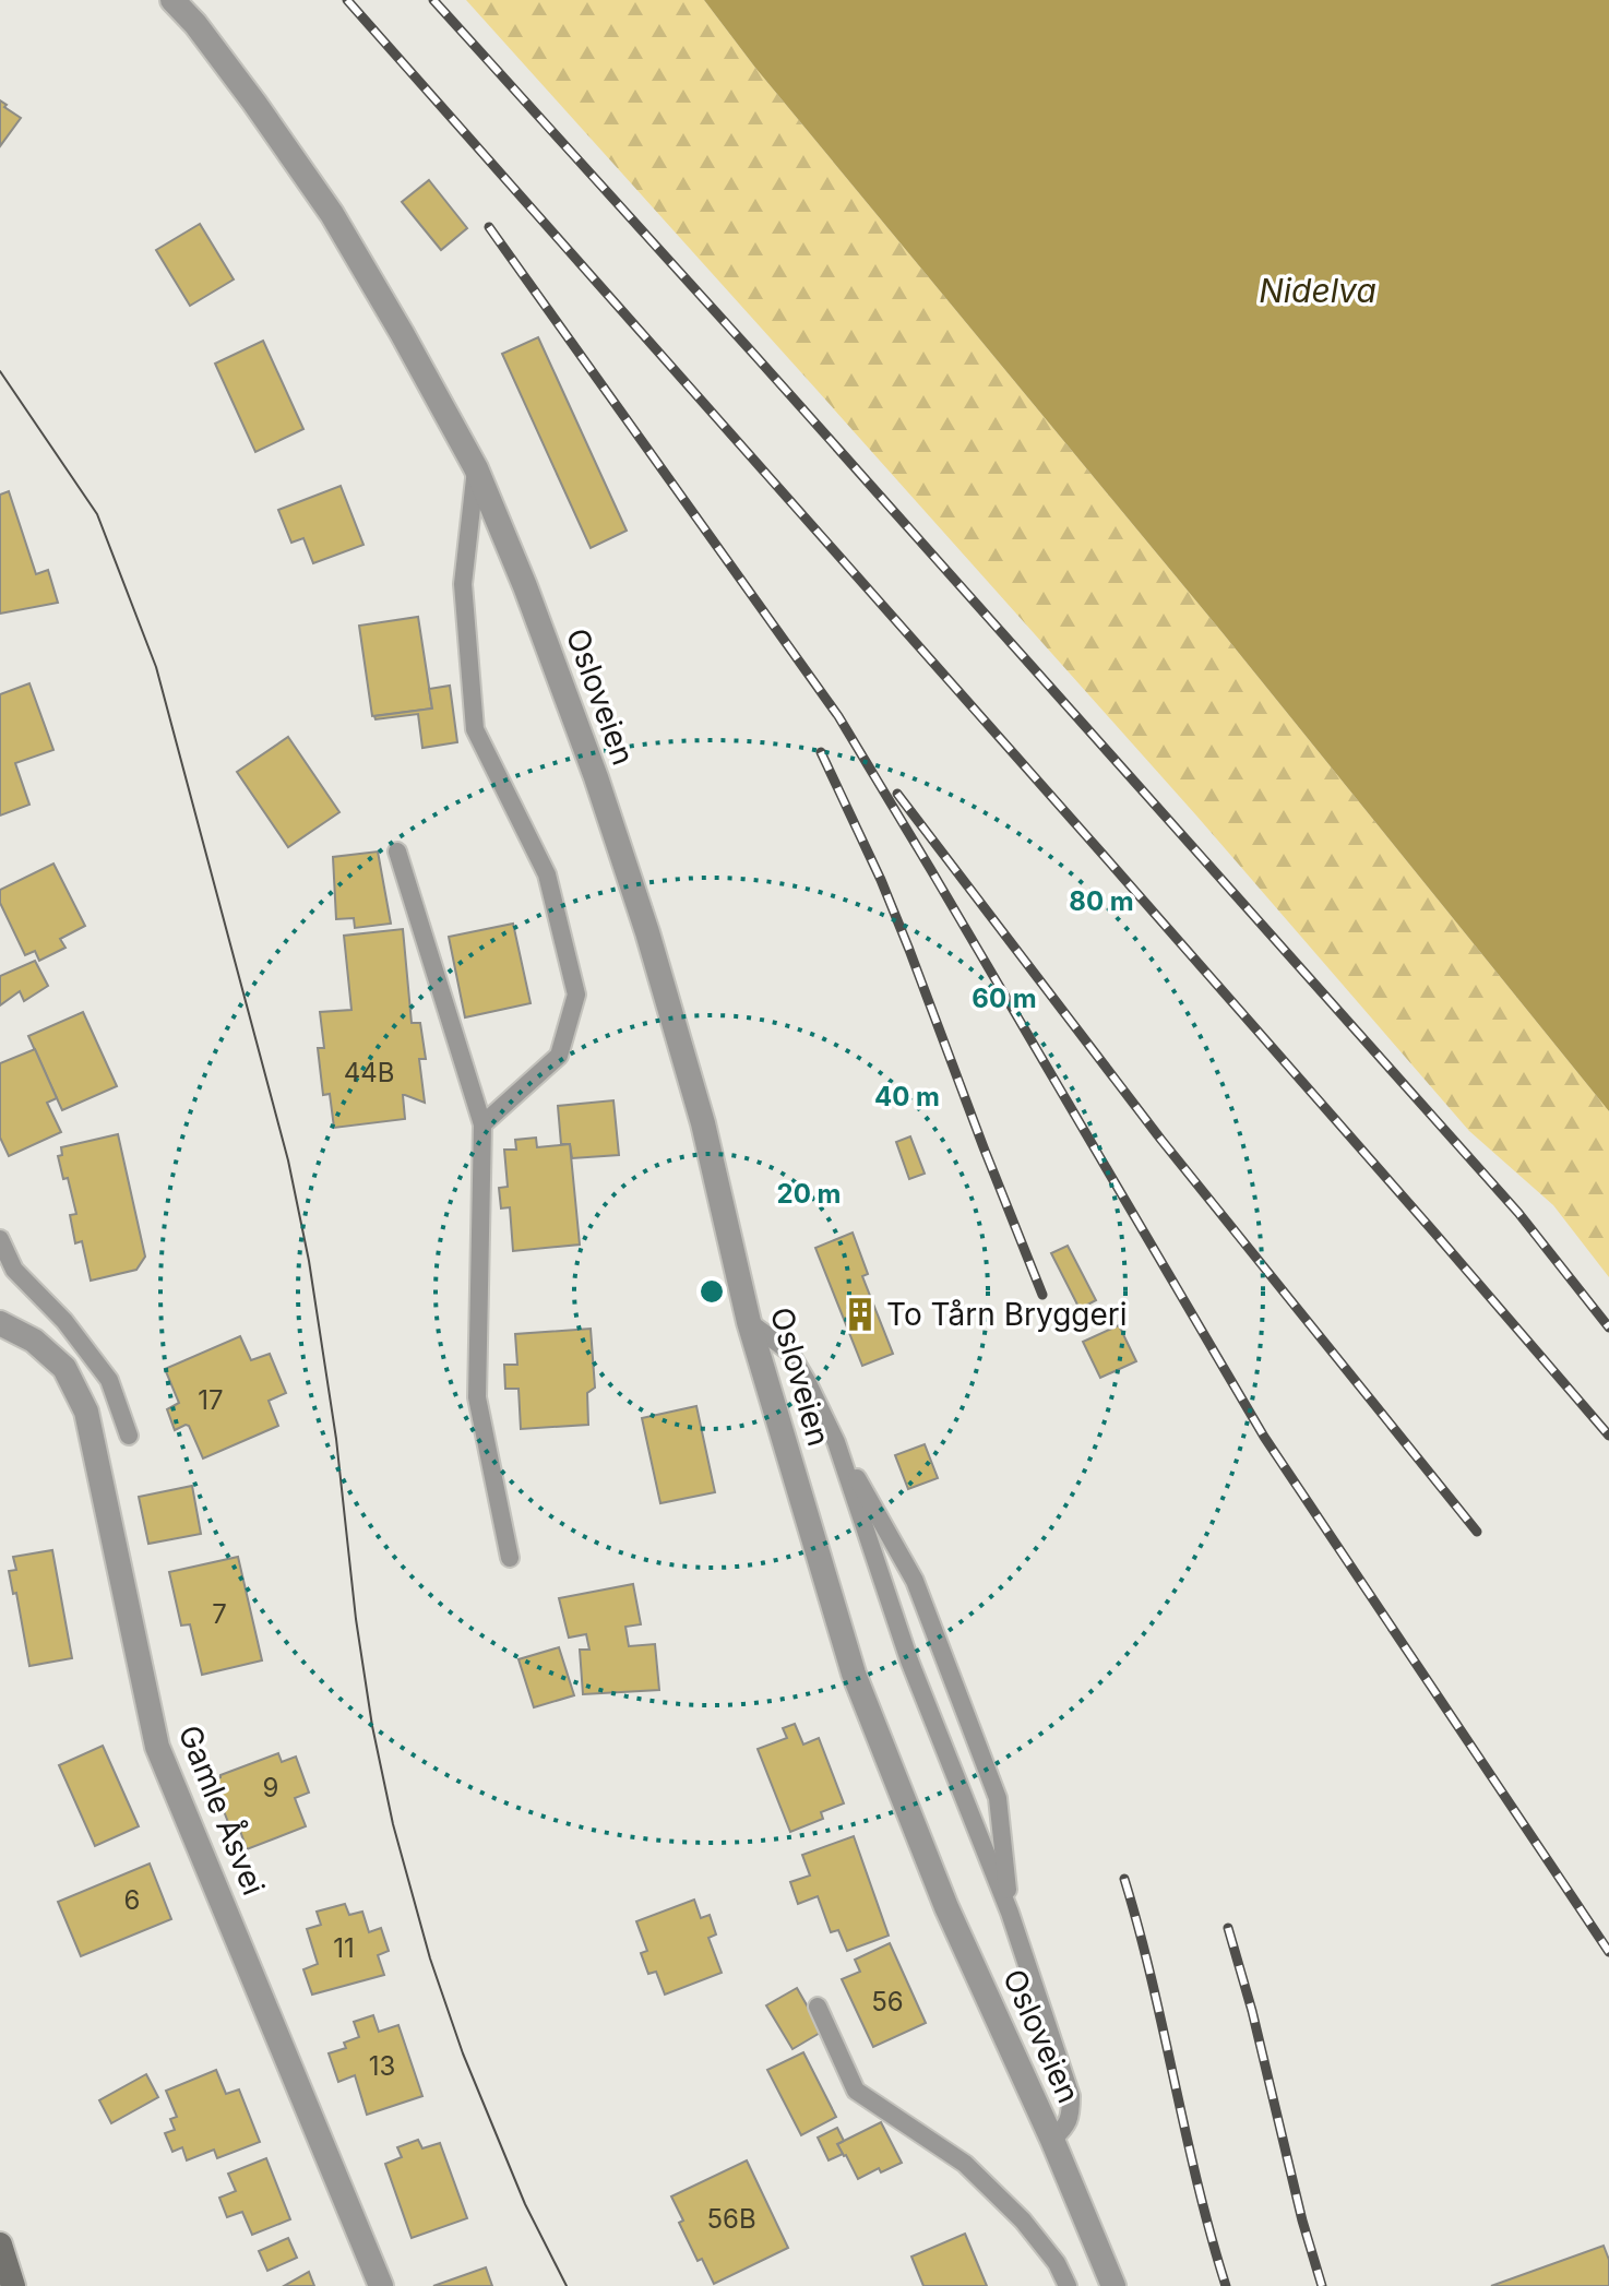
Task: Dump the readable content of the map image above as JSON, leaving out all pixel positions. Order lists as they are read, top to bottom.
{
  "streets": {
    "street": ["Osloveien", "Gamle Åsvei"]
  },
  "water": ["Nidelva"],
  "places": {
    "building": ["To Tårn Bryggeri"]
  },
  "house_numbers": [
    "44B",
    "17",
    "7",
    "9",
    "6",
    "11",
    "56",
    "13",
    "56B"
  ],
  "rings": [
    "80 m",
    "60 m",
    "40 m",
    "20 m"
  ]
}
